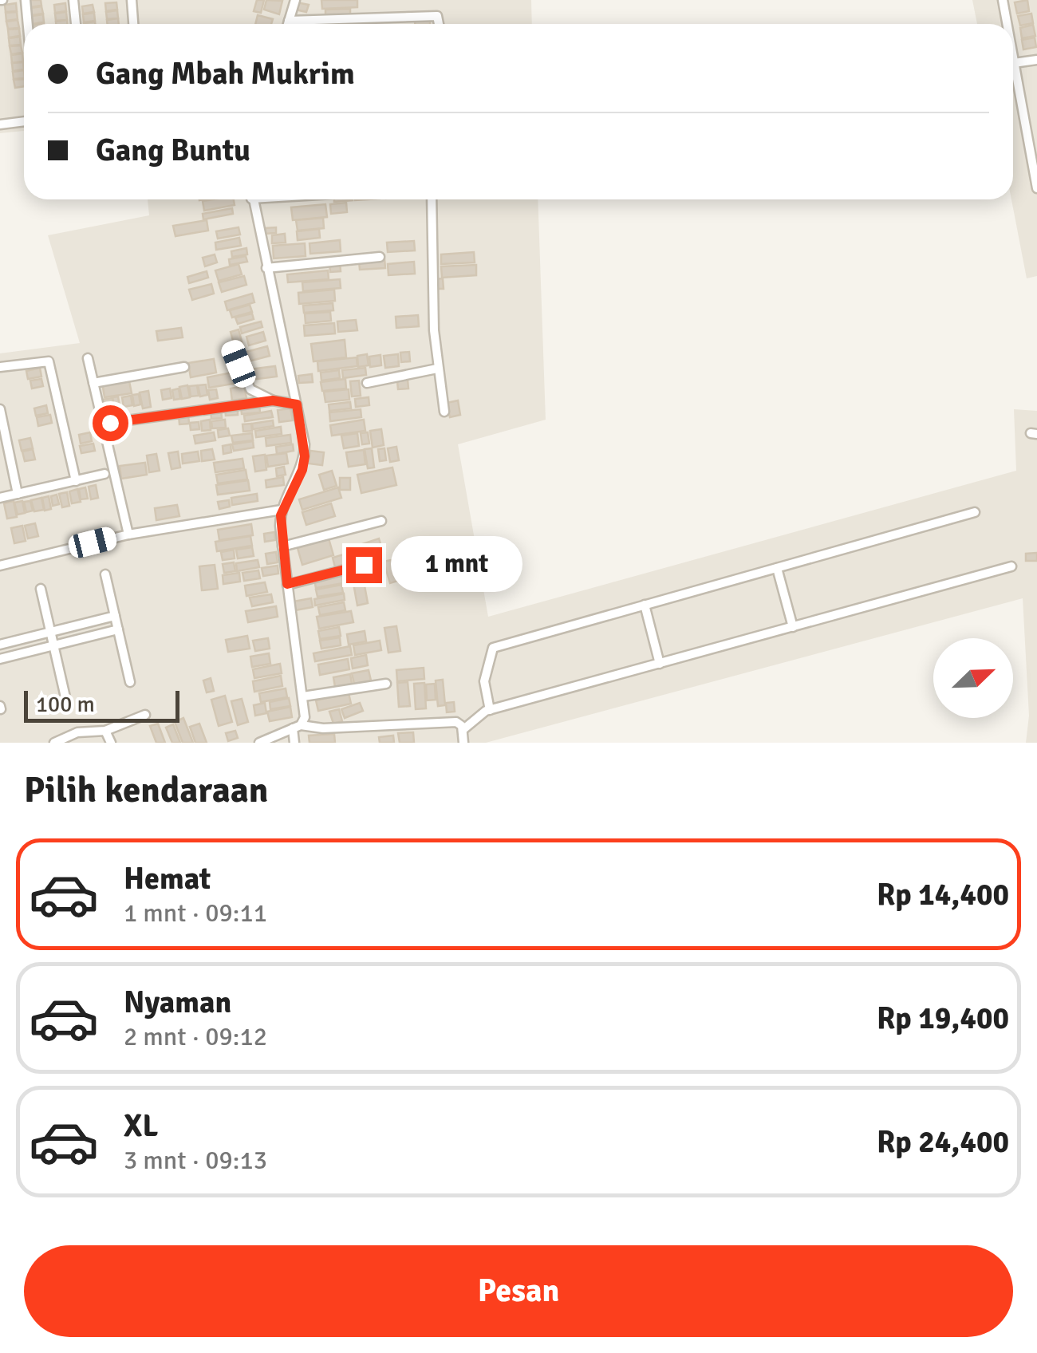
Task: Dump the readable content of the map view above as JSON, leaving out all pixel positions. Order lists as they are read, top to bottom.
{
  "scale_bar": "100 m",
  "north": "top right",
  "page": {
    "banner": ["Gang Mbah Mukrim", "Gang Buntu"],
    "bubble": "1 mnt",
    "scale": "100 m",
    "heading": "Pilih kendaraan",
    "list": [
      {
        "name": "Hemat",
        "note": "1 mnt · 09:11",
        "value": "Rp 14,400"
      },
      {
        "name": "Nyaman",
        "note": "2 mnt · 09:12",
        "value": "Rp 19,400"
      },
      {
        "name": "XL",
        "note": "3 mnt · 09:13",
        "value": "Rp 24,400"
      }
    ],
    "buttons": "Pesan"
  }
}
